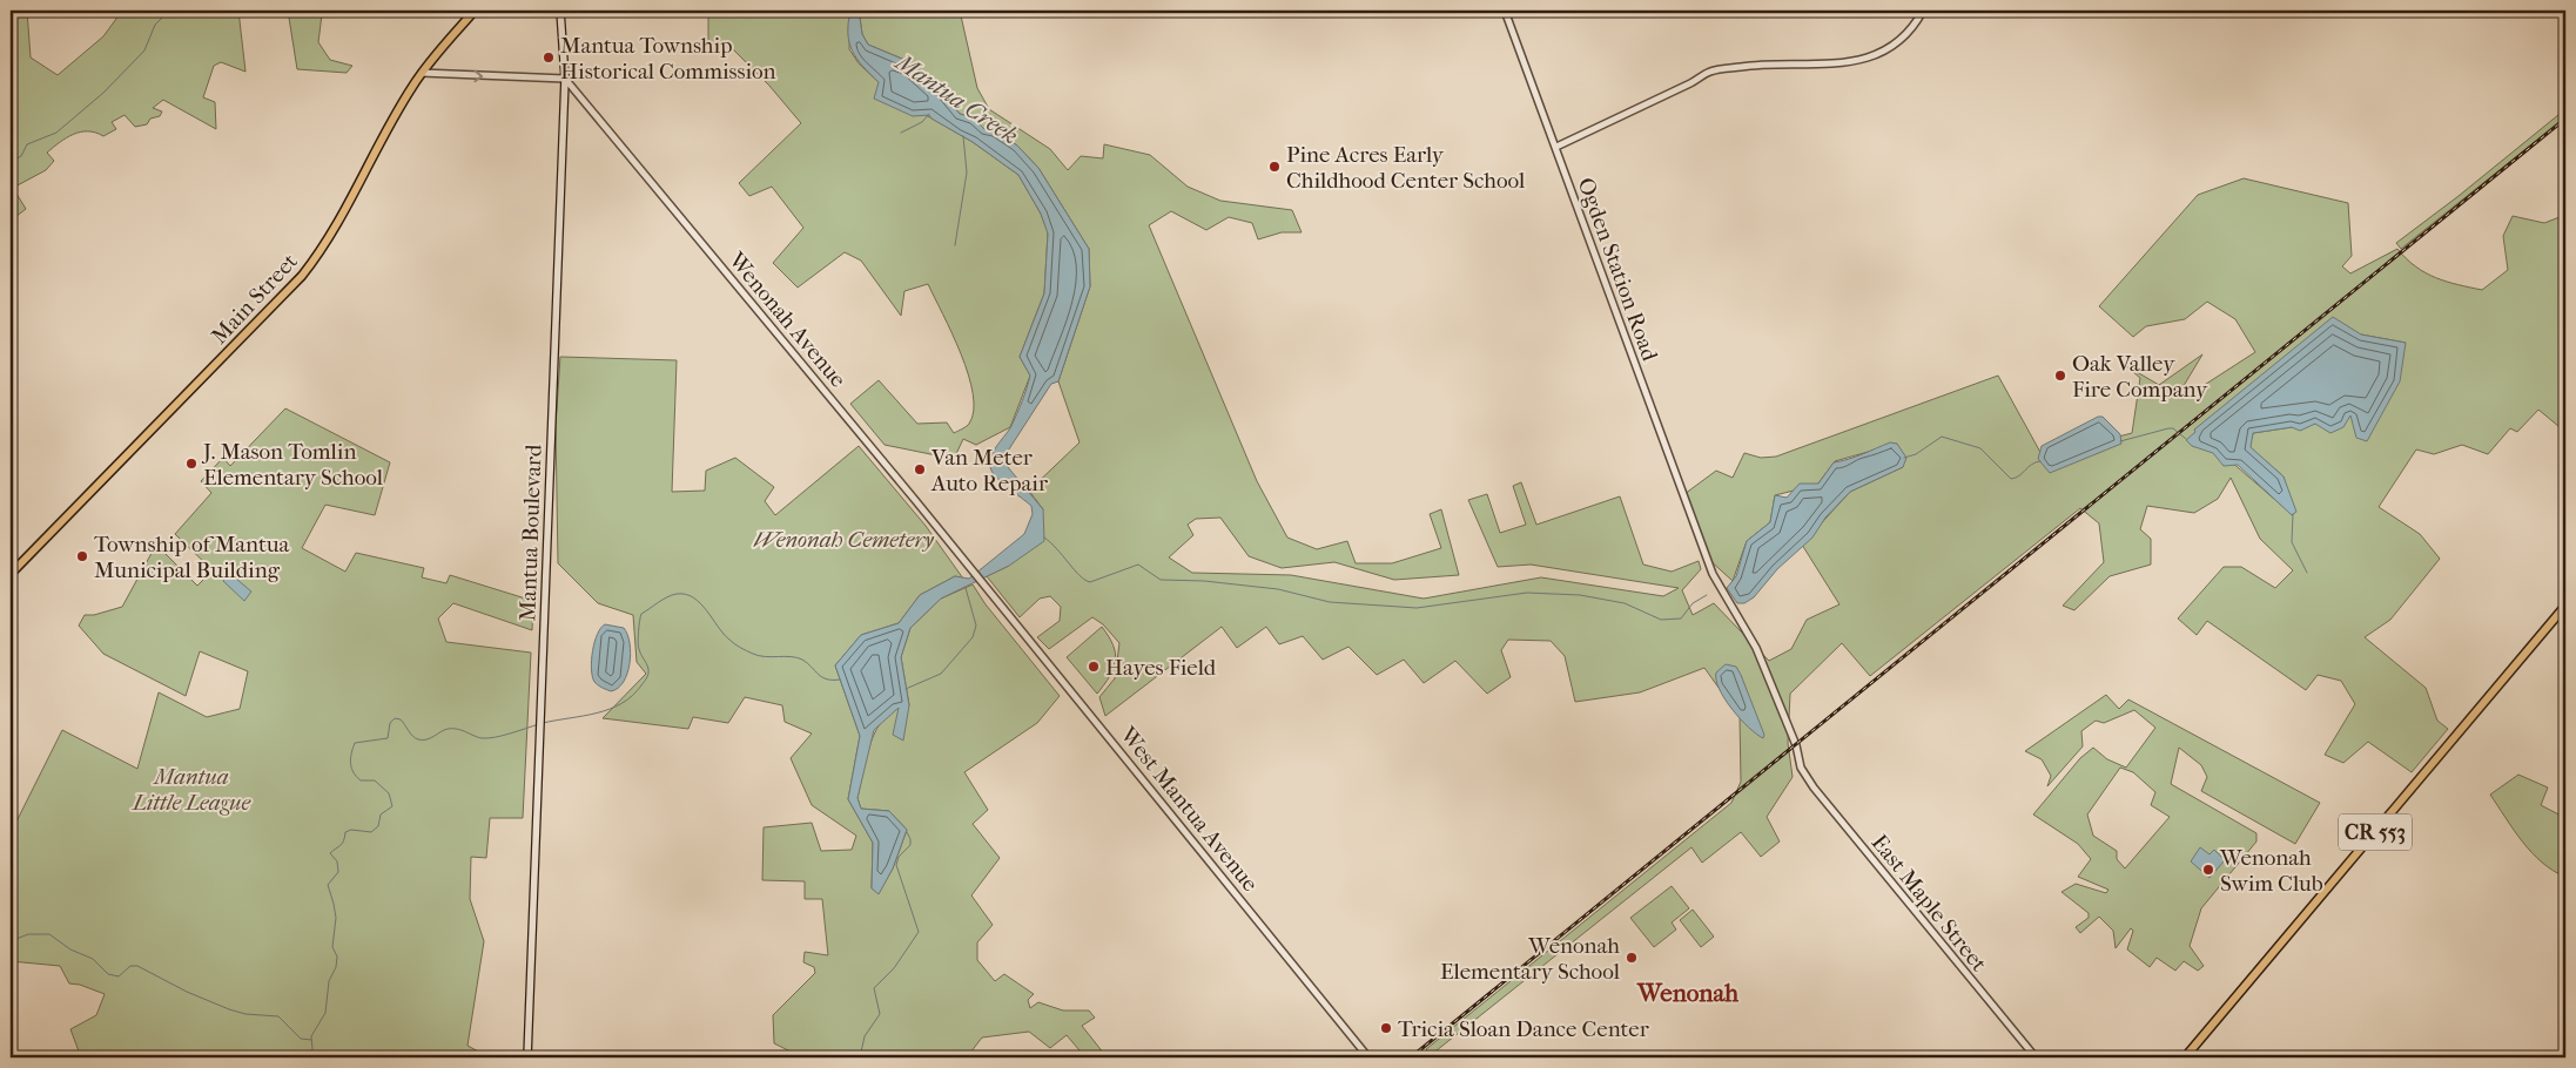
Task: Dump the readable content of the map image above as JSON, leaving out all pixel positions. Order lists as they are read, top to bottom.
{
  "streets": {
    "main road": ["Main Street", "Mantua Boulevard", "CR 553"],
    "street": [
      "Ogden Station Road",
      "Wenonah Avenue",
      "West Mantua Avenue",
      "East Maple Street"
    ]
  },
  "crossings": [
    ["Ogden Station Road", "East Maple Street"],
    ["Wenonah Avenue", "Mantua Boulevard"],
    ["Wenonah Avenue", "West Mantua Avenue"]
  ],
  "districts": ["Wenonah"],
  "water": ["Mantua Creek"],
  "parks": ["Wenonah Cemetery", "Mantua Little League"],
  "places": [
    "Mantua Township Historical Commission",
    "Pine Acres Early Childhood Center School",
    "Oak Valley Fire Company",
    "J. Mason Tomlin Elementary School",
    "Van Meter Auto Repair",
    "Township of Mantua Municipal Building",
    "Hayes Field",
    "Wenonah Swim Club",
    "Wenonah Elementary School",
    "Tricia Sloan Dance Center"
  ]
}
